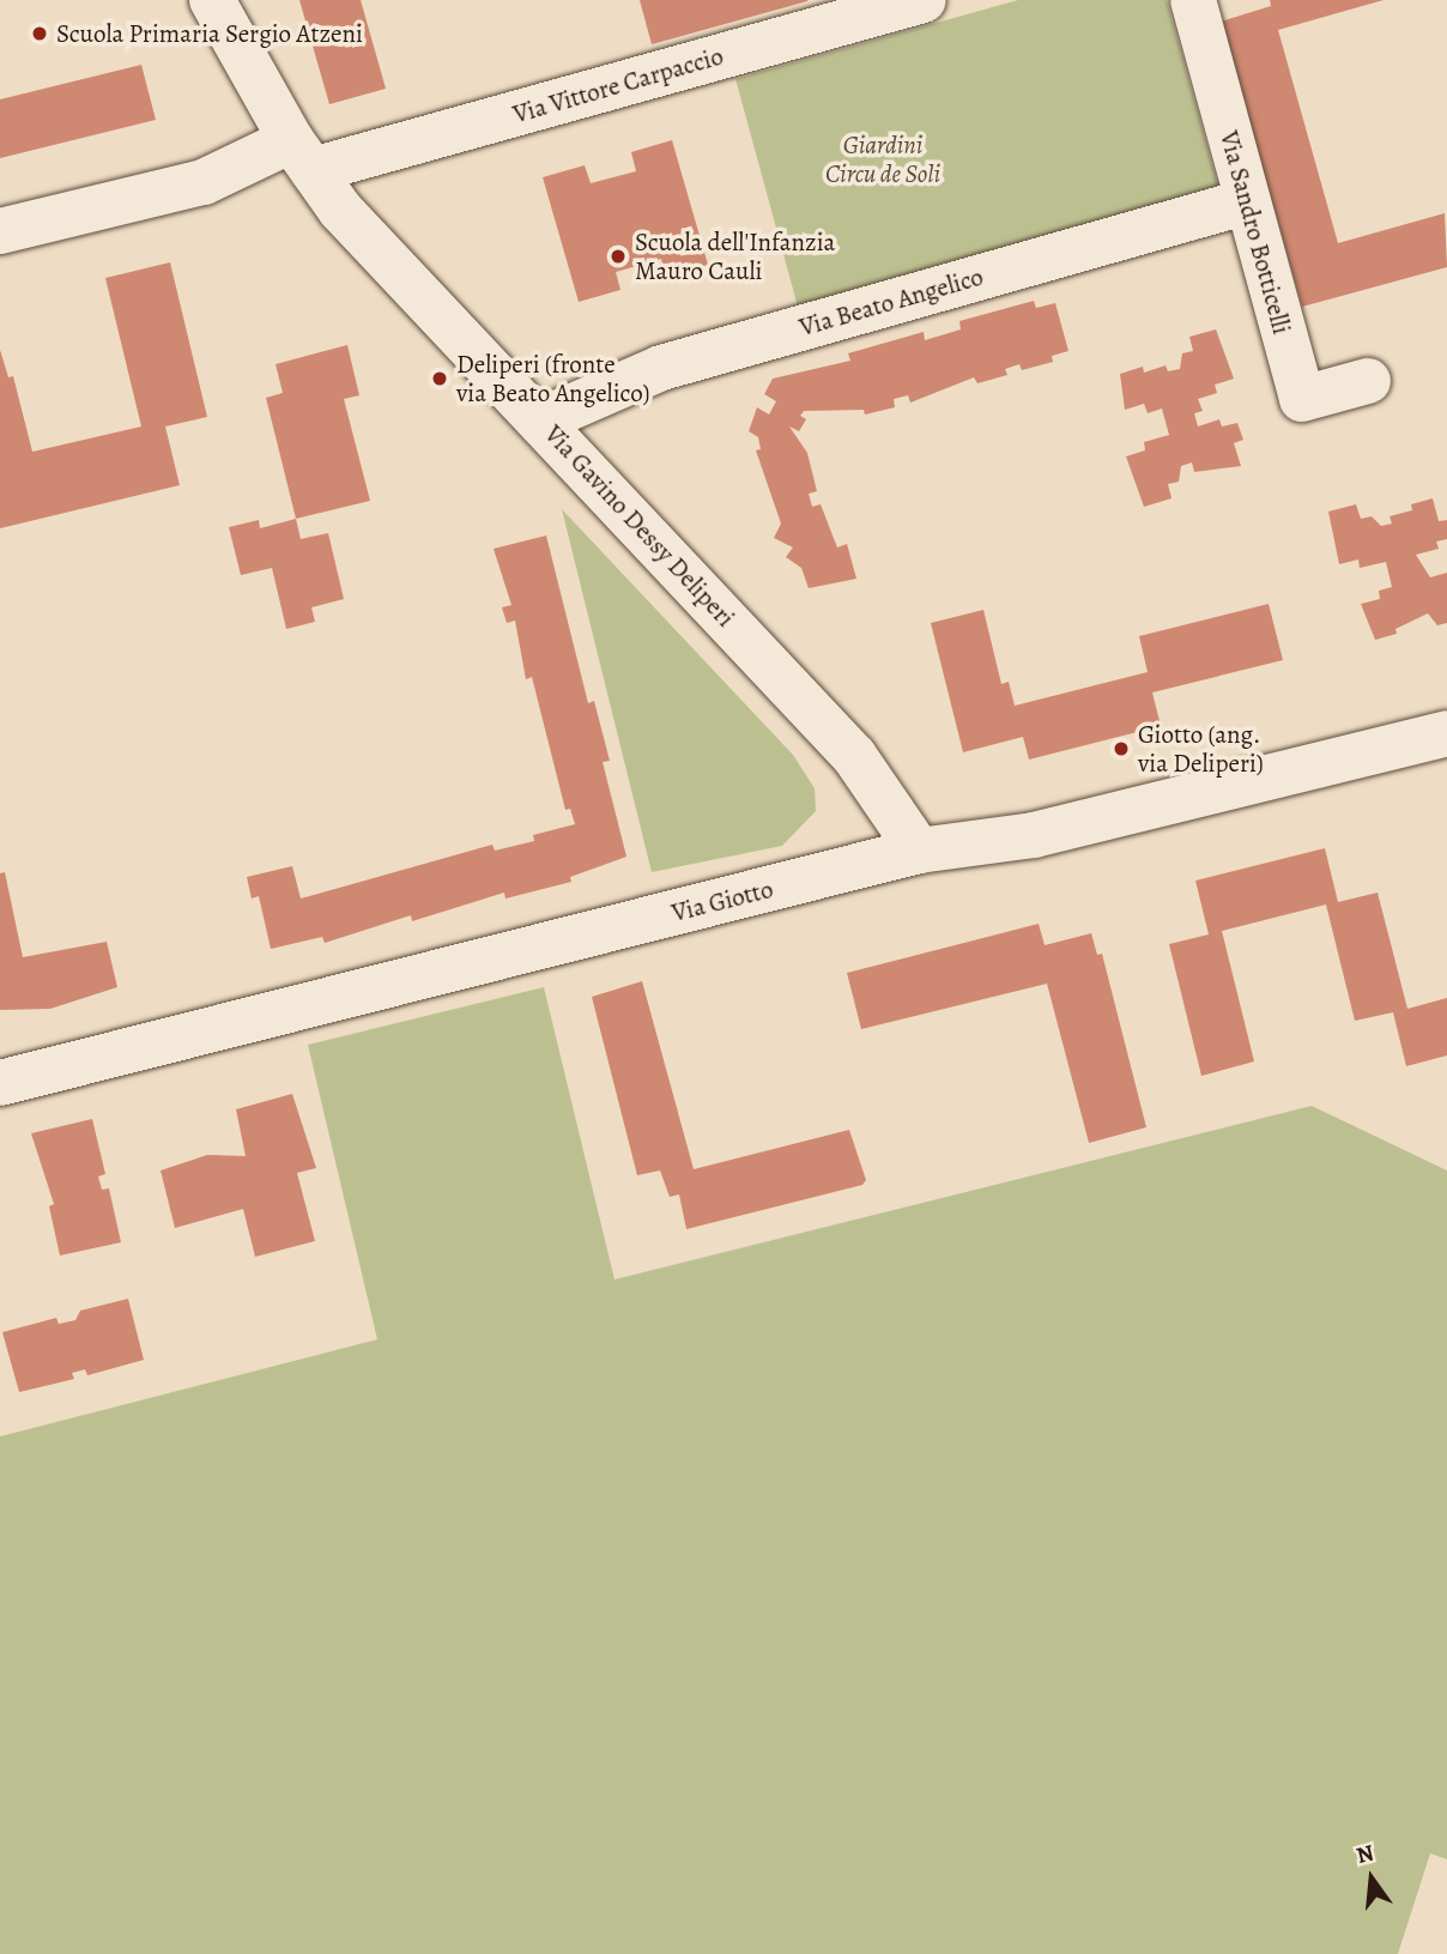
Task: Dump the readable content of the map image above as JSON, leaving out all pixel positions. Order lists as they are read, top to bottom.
{
  "streets": {
    "street": [
      "Via Vittore Carpaccio",
      "Via Sandro Botticelli",
      "Via Beato Angelico",
      "Via Gavino Dessy Deliperi",
      "Via Giotto"
    ]
  },
  "crossings": [
    ["Via Vittore Carpaccio", "Via Gavino Dessy Deliperi"],
    ["Via Sandro Botticelli", "Via Beato Angelico"],
    ["Via Beato Angelico", "Via Gavino Dessy Deliperi"],
    ["Via Gavino Dessy Deliperi", "Via Giotto"]
  ],
  "parks": ["Giardini Circu de Soli"],
  "places": [
    "Scuola Primaria Sergio Atzeni",
    "Scuola dell'Infanzia Mauro Cauli",
    "Deliperi (fronte via Beato Angelico)",
    "Giotto (ang. via Deliperi)"
  ],
  "north": "top"
}
